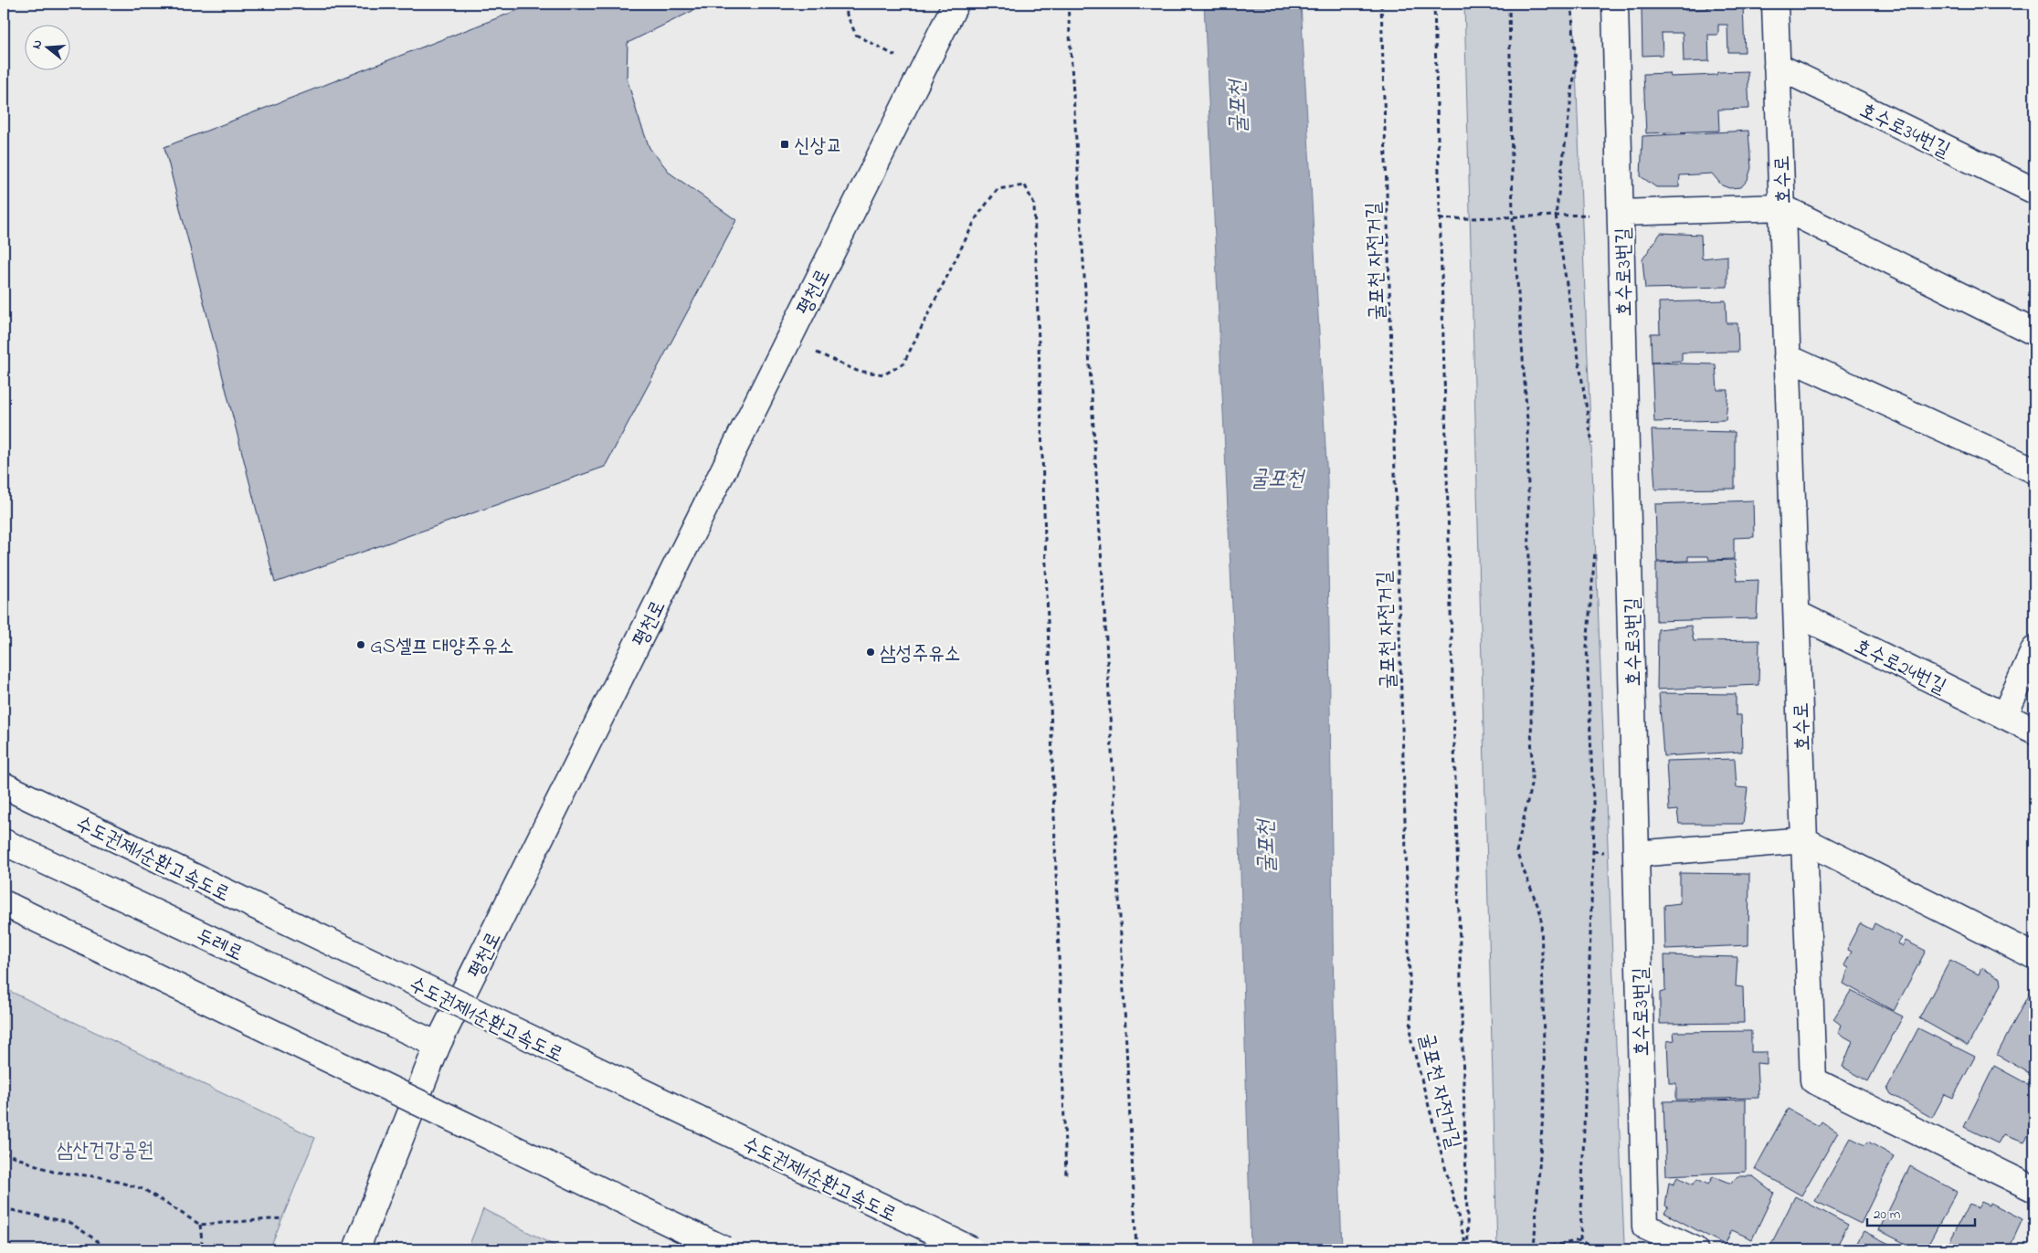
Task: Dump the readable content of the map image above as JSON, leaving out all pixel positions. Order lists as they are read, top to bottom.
{
  "streets": {
    "main road": [
      "호수로34번길",
      "호수로",
      "호수로3번길",
      "평천로",
      "호수로24번길",
      "수도권제1순환고속도로",
      "두레로"
    ],
    "path": ["굴포천 자전거길"]
  },
  "crossings": [
    ["호수로34번길", "호수로"],
    ["호수로", "호수로24번길"],
    ["평천로", "두레로"]
  ],
  "water": ["굴포천"],
  "parks": ["삼산건강공원"],
  "places": {
    "transit": ["신상교"],
    "other": ["GS셀프 대양주유소", "삼성주유소"]
  },
  "scale_bar": "20 m",
  "north": "left"
}
